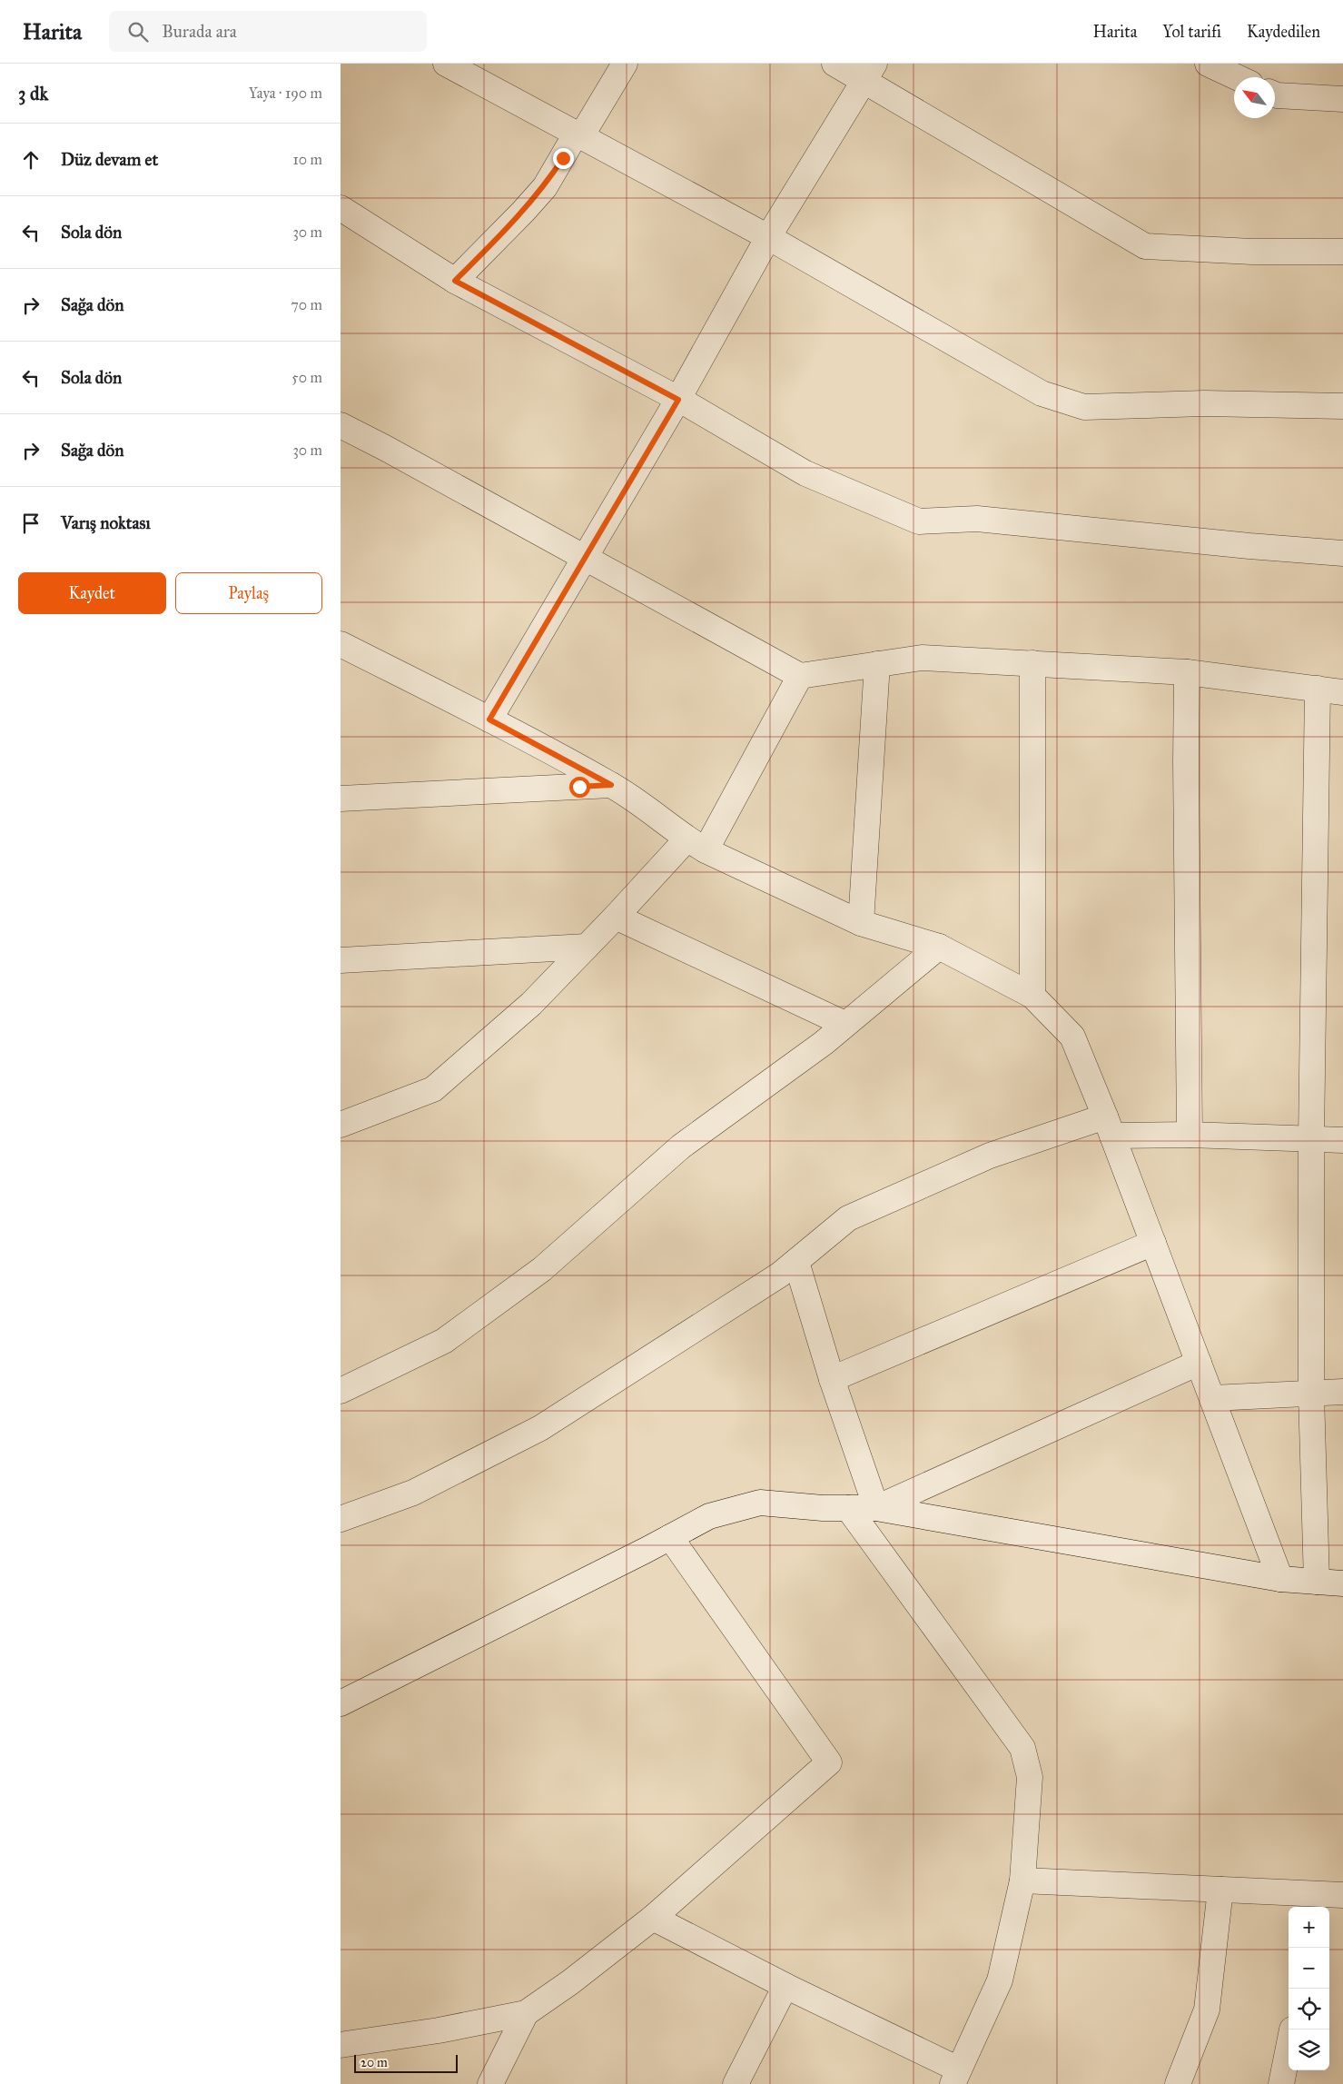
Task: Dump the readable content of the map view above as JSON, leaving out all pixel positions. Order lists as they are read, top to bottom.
{
  "scale_bar": "20 m",
  "north": "top left",
  "page": {
    "header": "Harita",
    "search": "Burada ara",
    "nav": ["Harita", "Yol tarifi", "Kaydedilen"],
    "heading": ["3 dk", "Yaya · 190 m"],
    "list": [
      ["Düz devam et", "10 m"],
      ["Sola dön", "30 m"],
      ["Sağa dön", "70 m"],
      ["Sola dön", "50 m"],
      ["Sağa dön", "30 m"],
      "Varış noktası"
    ],
    "buttons": ["Kaydet", "Paylaş"],
    "map_buttons": ["+", "−"],
    "scale": "20 m"
  }
}
